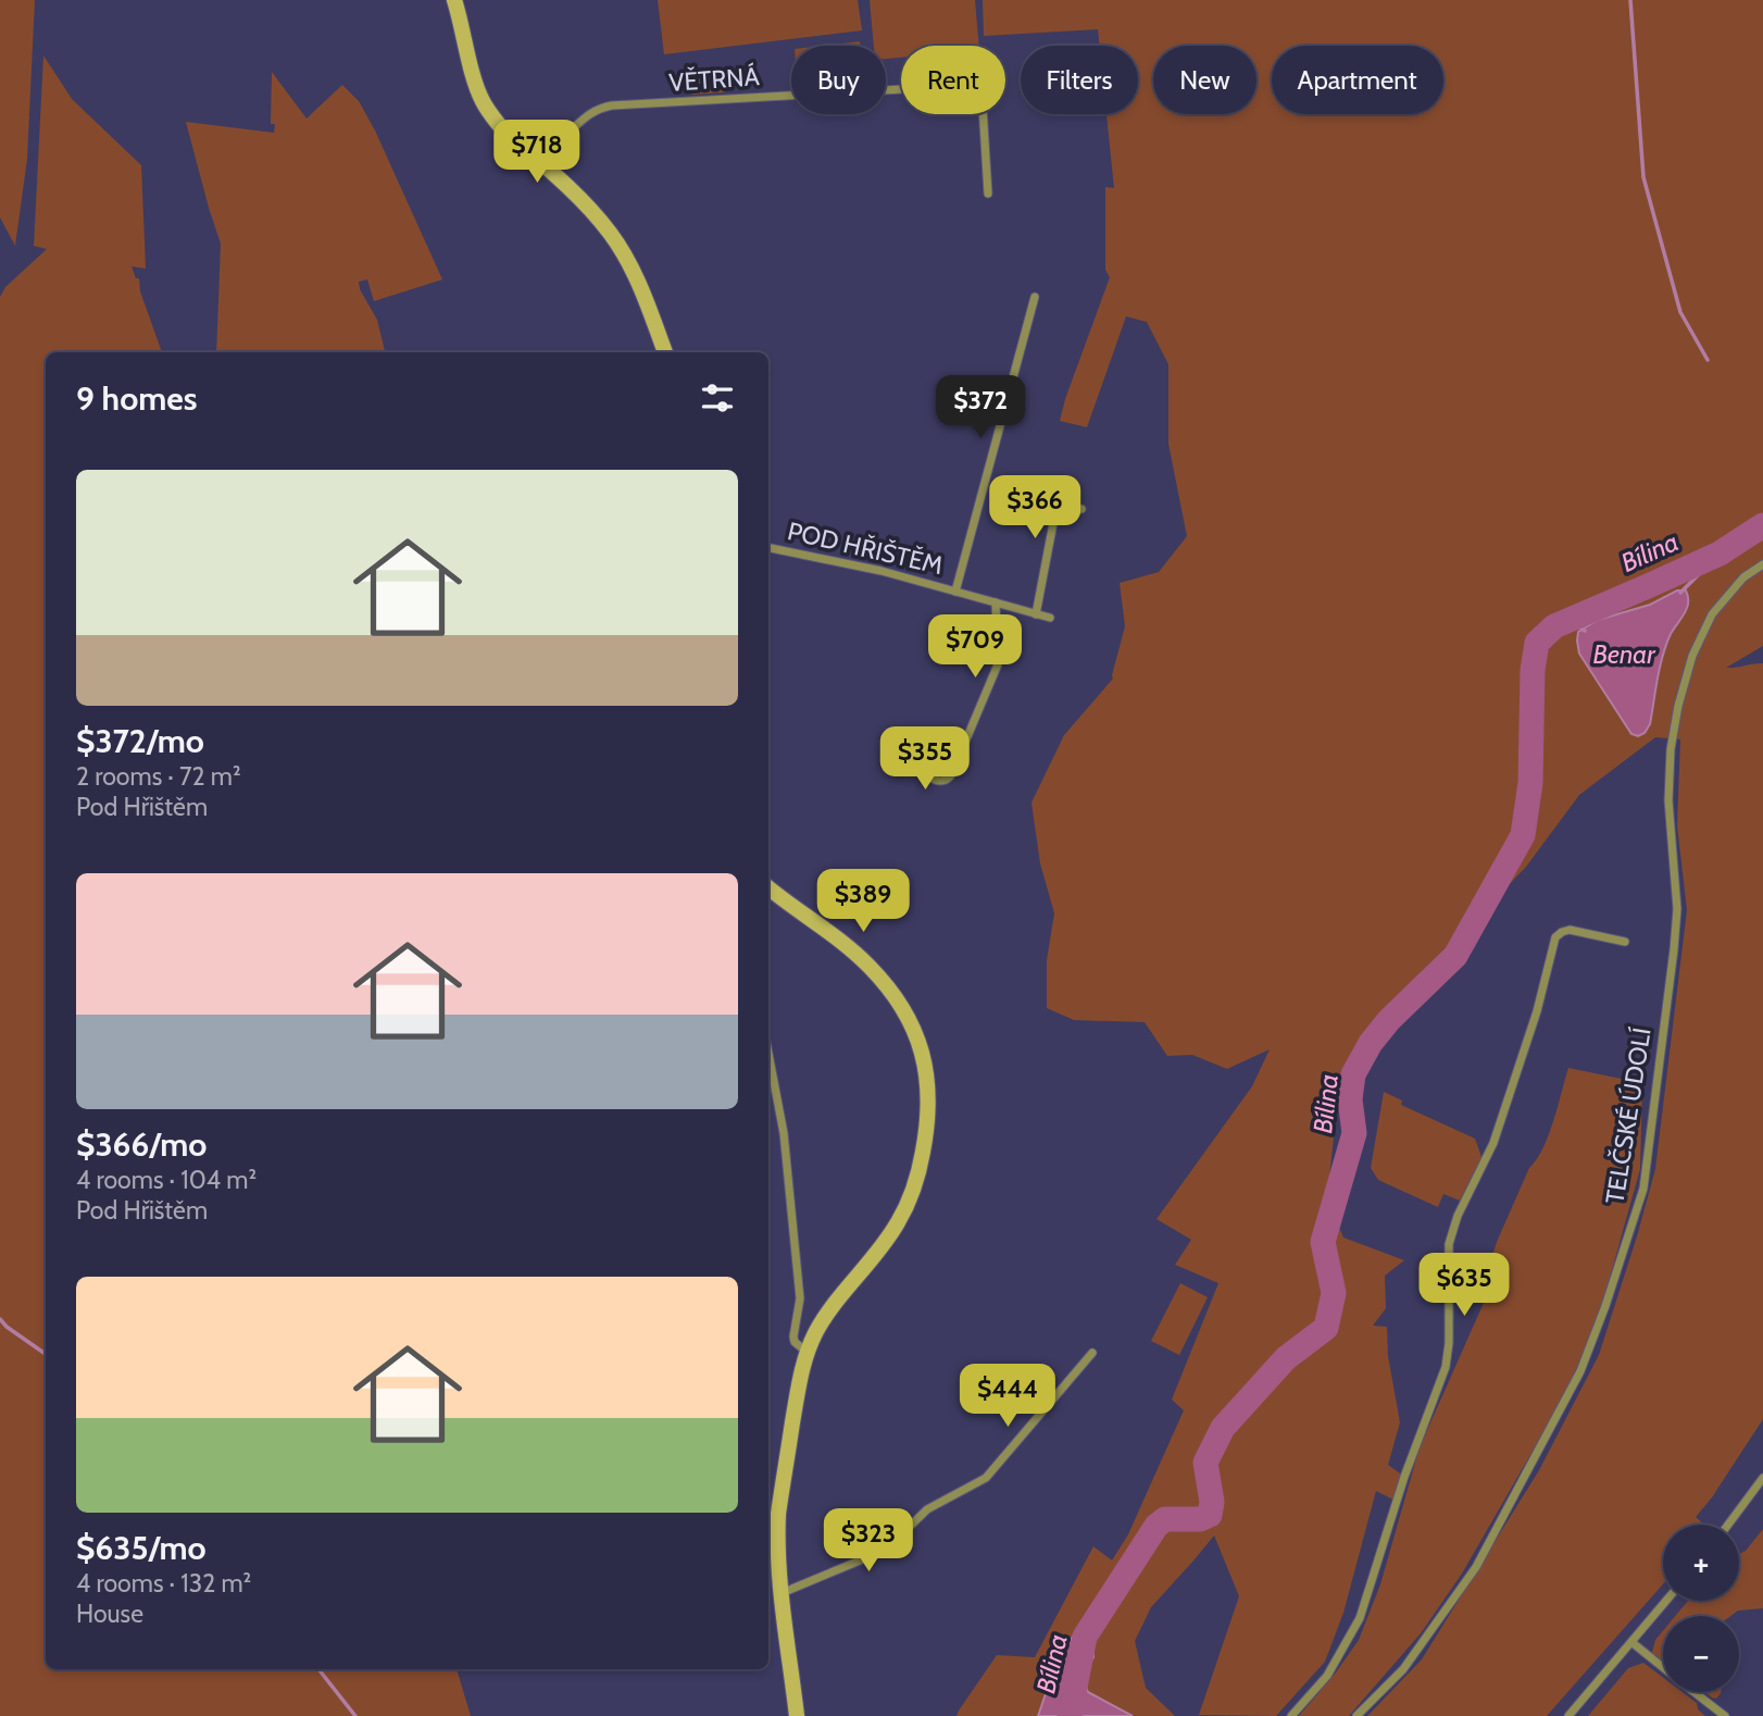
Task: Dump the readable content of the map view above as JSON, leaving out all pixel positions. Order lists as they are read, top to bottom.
{
  "streets": {
    "street": ["VĚTRNÁ", "POD HŘIŠTĚM", "TELČSKÉ ÚDOLÍ"]
  },
  "water": ["Bílina", "Benar"],
  "page": {
    "chip": [
      "Buy",
      "Rent",
      "Filters",
      "New",
      "Apartment"
    ],
    "price": [
      "$718",
      "$372",
      "$366",
      "$709",
      "$355",
      "$389",
      "$635",
      "$444",
      "$323"
    ],
    "heading": "9 homes",
    "list": [
      {
        "name": "$372/mo",
        "note": "2 rooms · 72 m² · Pod Hřištěm"
      },
      {
        "name": "$366/mo",
        "note": "4 rooms · 104 m² · Pod Hřištěm"
      },
      {
        "name": "$635/mo",
        "note": "4 rooms · 132 m² · House"
      }
    ],
    "map_buttons": ["+", "−"]
  }
}
